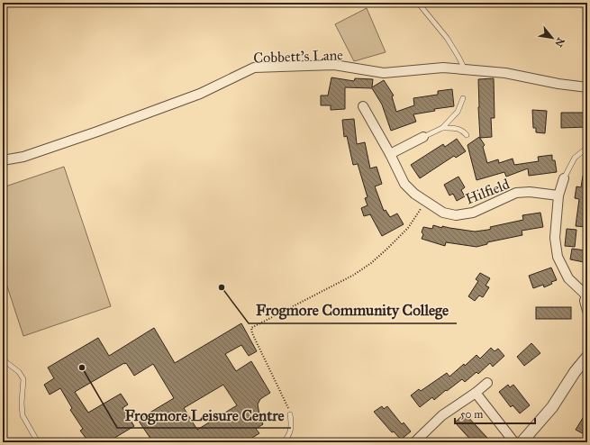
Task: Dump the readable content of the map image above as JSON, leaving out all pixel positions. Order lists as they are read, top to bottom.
{
  "streets": {
    "street": ["Cobbett's Lane", "Hilfield"]
  },
  "places": ["Frogmore Community College", "Frogmore Leisure Centre"],
  "scale_bar": "50 m",
  "north": "bottom right"
}
